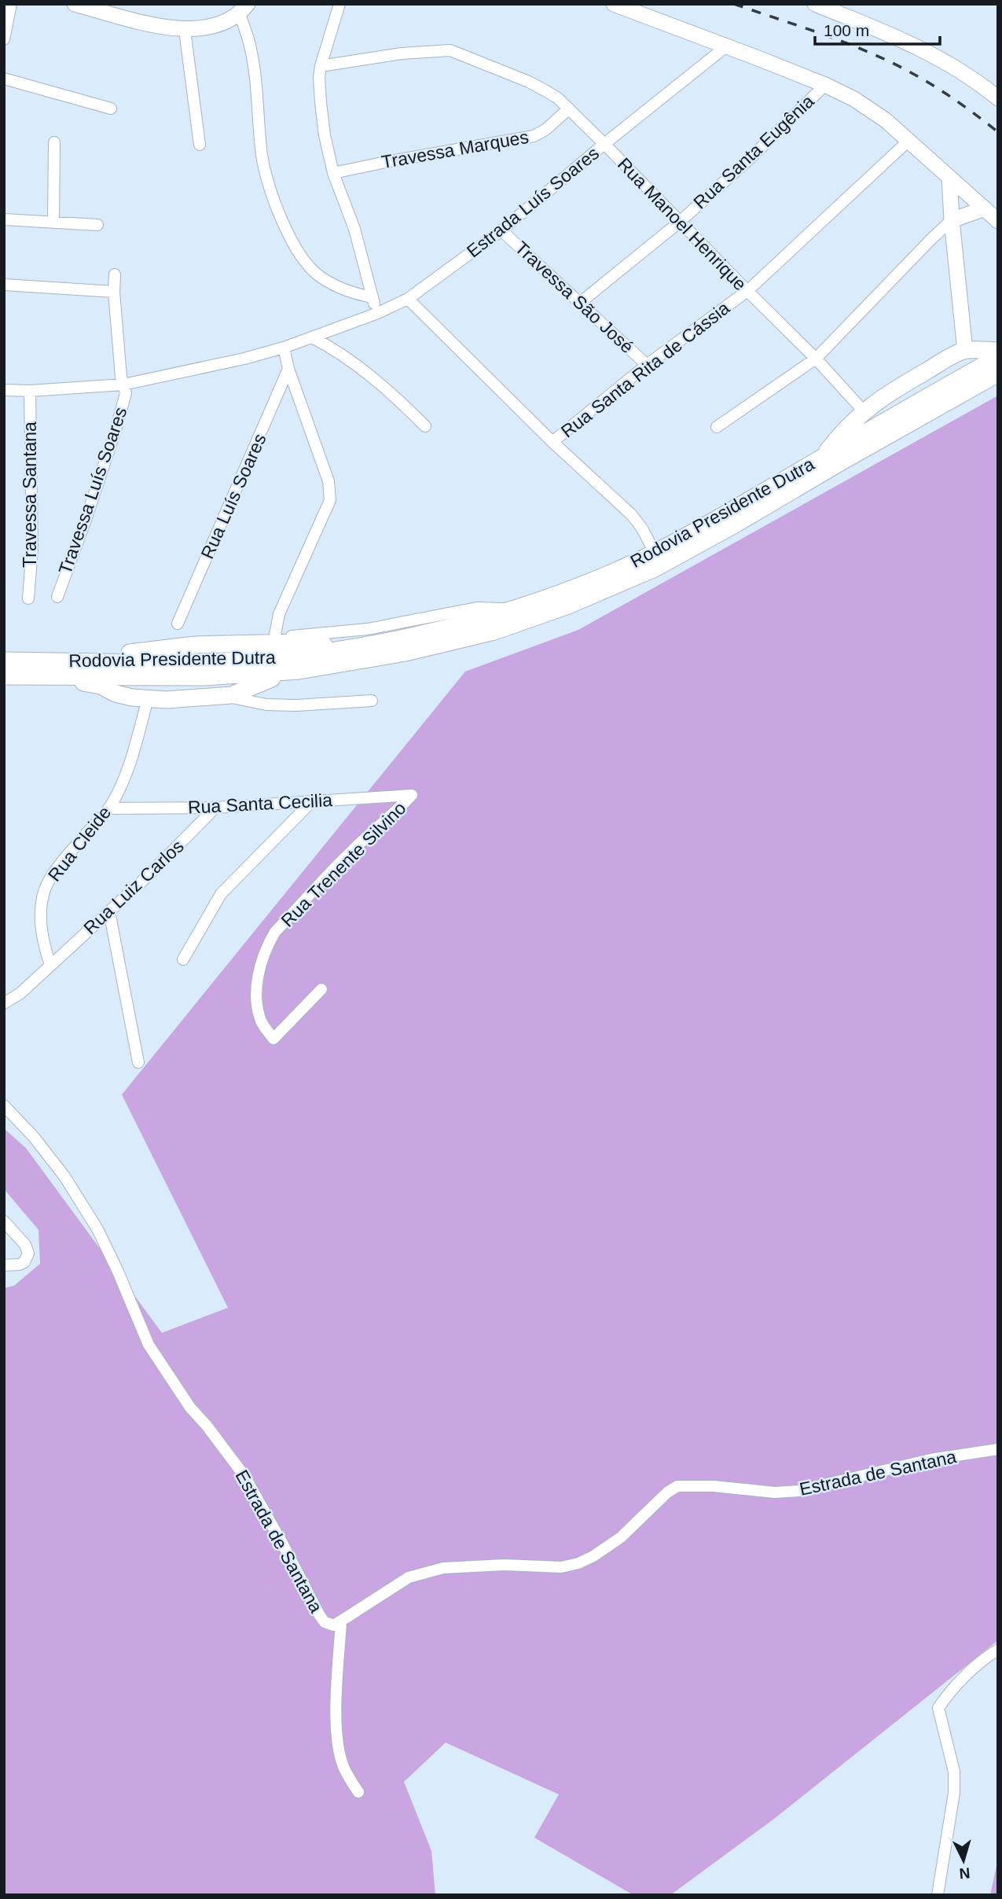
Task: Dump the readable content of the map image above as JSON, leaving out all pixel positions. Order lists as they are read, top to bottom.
{
  "streets": {
    "highway": ["Rodovia Presidente Dutra"],
    "street": [
      "Travessa Marques",
      "Rua Santa Eugênia",
      "Estrada Luís Soares",
      "Rua Manoel Henrique",
      "Travessa São José",
      "Rua Santa Rita de Cássia",
      "Travessa Luís Soares",
      "Travessa Santana",
      "Rua Luís Soares",
      "Rua Santa Cecilia",
      "Rua Cleide",
      "Rua Trenente Silvino",
      "Rua Luiz Carlos",
      "Estrada de Santana"
    ]
  },
  "crossings": [
    ["Travessa Marques", "Rua Manoel Henrique"],
    ["Rua Santa Eugênia", "Rua Manoel Henrique"],
    ["Rua Santa Eugênia", "Travessa São José"],
    ["Estrada Luís Soares", "Rua Manoel Henrique"],
    ["Estrada Luís Soares", "Travessa São José"],
    ["Estrada Luís Soares", "Travessa Luís Soares"],
    ["Estrada Luís Soares", "Travessa Santana"],
    ["Rua Manoel Henrique", "Rua Santa Rita de Cássia"],
    ["Travessa São José", "Rua Santa Rita de Cássia"],
    ["Rua Santa Cecilia", "Rua Cleide"],
    ["Rua Santa Cecilia", "Rua Trenente Silvino"],
    ["Rua Santa Cecilia", "Rua Luiz Carlos"],
    ["Rua Cleide", "Rua Luiz Carlos"]
  ],
  "scale_bar": "100 m",
  "north": "bottom"
}
